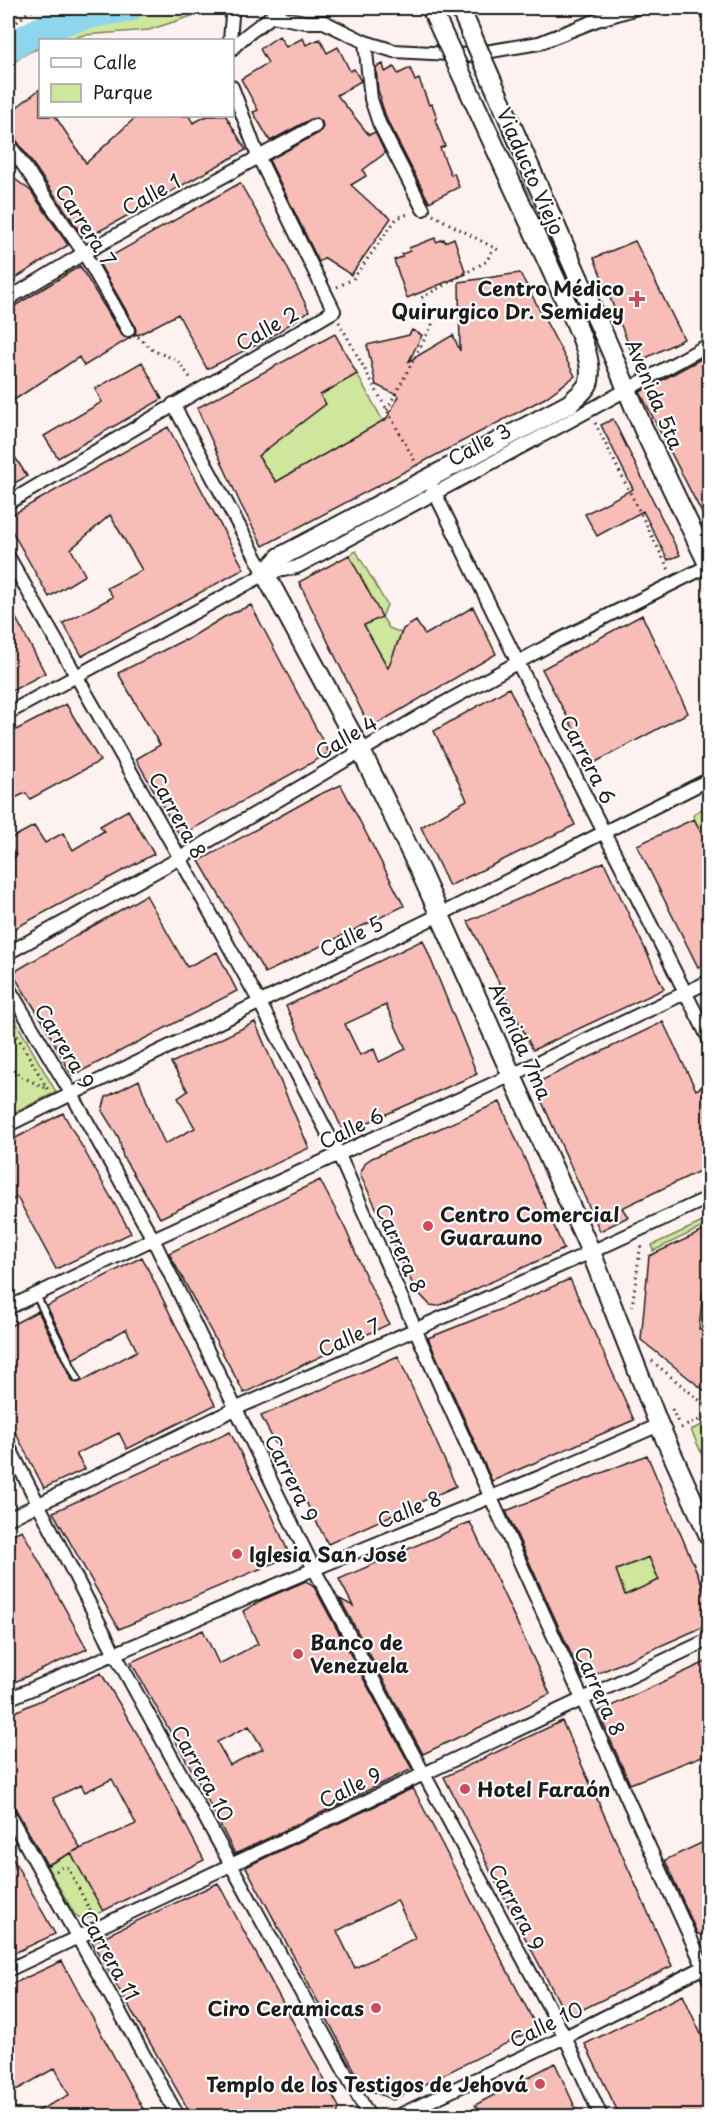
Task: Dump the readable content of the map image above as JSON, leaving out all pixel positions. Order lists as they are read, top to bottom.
{
  "streets": {
    "street": [
      "Viaducto Viejo",
      "Calle 1",
      "Carrera 7",
      "Calle 2",
      "Avenida 5ta",
      "Calle 3",
      "Calle 4",
      "Carrera 6",
      "Carrera 8",
      "Calle 5",
      "Avenida 7ma",
      "Carrera 9",
      "Calle 6",
      "Calle 7",
      "Calle 8",
      "Carrera 10",
      "Calle 9",
      "Carrera 11",
      "Calle 10"
    ]
  },
  "crossings": [
    ["Viaducto Viejo", "Avenida 5ta"],
    ["Viaducto Viejo", "Calle 3"],
    ["Calle 1", "Carrera 7"],
    ["Avenida 5ta", "Calle 3"],
    ["Avenida 5ta", "Calle 4"],
    ["Calle 3", "Carrera 6"],
    ["Calle 3", "Carrera 8"],
    ["Calle 3", "Avenida 7ma"],
    ["Calle 4", "Carrera 6"],
    ["Calle 4", "Carrera 8"],
    ["Calle 4", "Avenida 7ma"],
    ["Carrera 6", "Calle 5"],
    ["Carrera 6", "Calle 6"],
    ["Carrera 8", "Calle 5"],
    ["Carrera 8", "Calle 6"],
    ["Carrera 8", "Calle 7"],
    ["Carrera 8", "Calle 8"],
    ["Carrera 8", "Calle 9"],
    ["Carrera 8", "Calle 10"],
    ["Calle 5", "Avenida 7ma"],
    ["Calle 5", "Carrera 9"],
    ["Avenida 7ma", "Calle 6"],
    ["Avenida 7ma", "Calle 7"],
    ["Avenida 7ma", "Calle 8"],
    ["Carrera 9", "Calle 6"],
    ["Carrera 9", "Calle 7"],
    ["Carrera 9", "Calle 8"],
    ["Carrera 9", "Calle 9"],
    ["Carrera 9", "Calle 10"],
    ["Calle 7", "Carrera 10"],
    ["Calle 8", "Carrera 10"],
    ["Carrera 10", "Calle 9"],
    ["Calle 9", "Carrera 11"]
  ],
  "places": {
    "health": ["Centro Médico Quirurgico Dr. Semidey"],
    "other": [
      "Centro Comercial Guarauno",
      "Iglesia San José",
      "Banco de Venezuela",
      "Hotel Faraón",
      "Ciro Ceramicas",
      "Templo de los Testigos de Jehová"
    ]
  },
  "legend": ["Calle", "Parque"]
}
